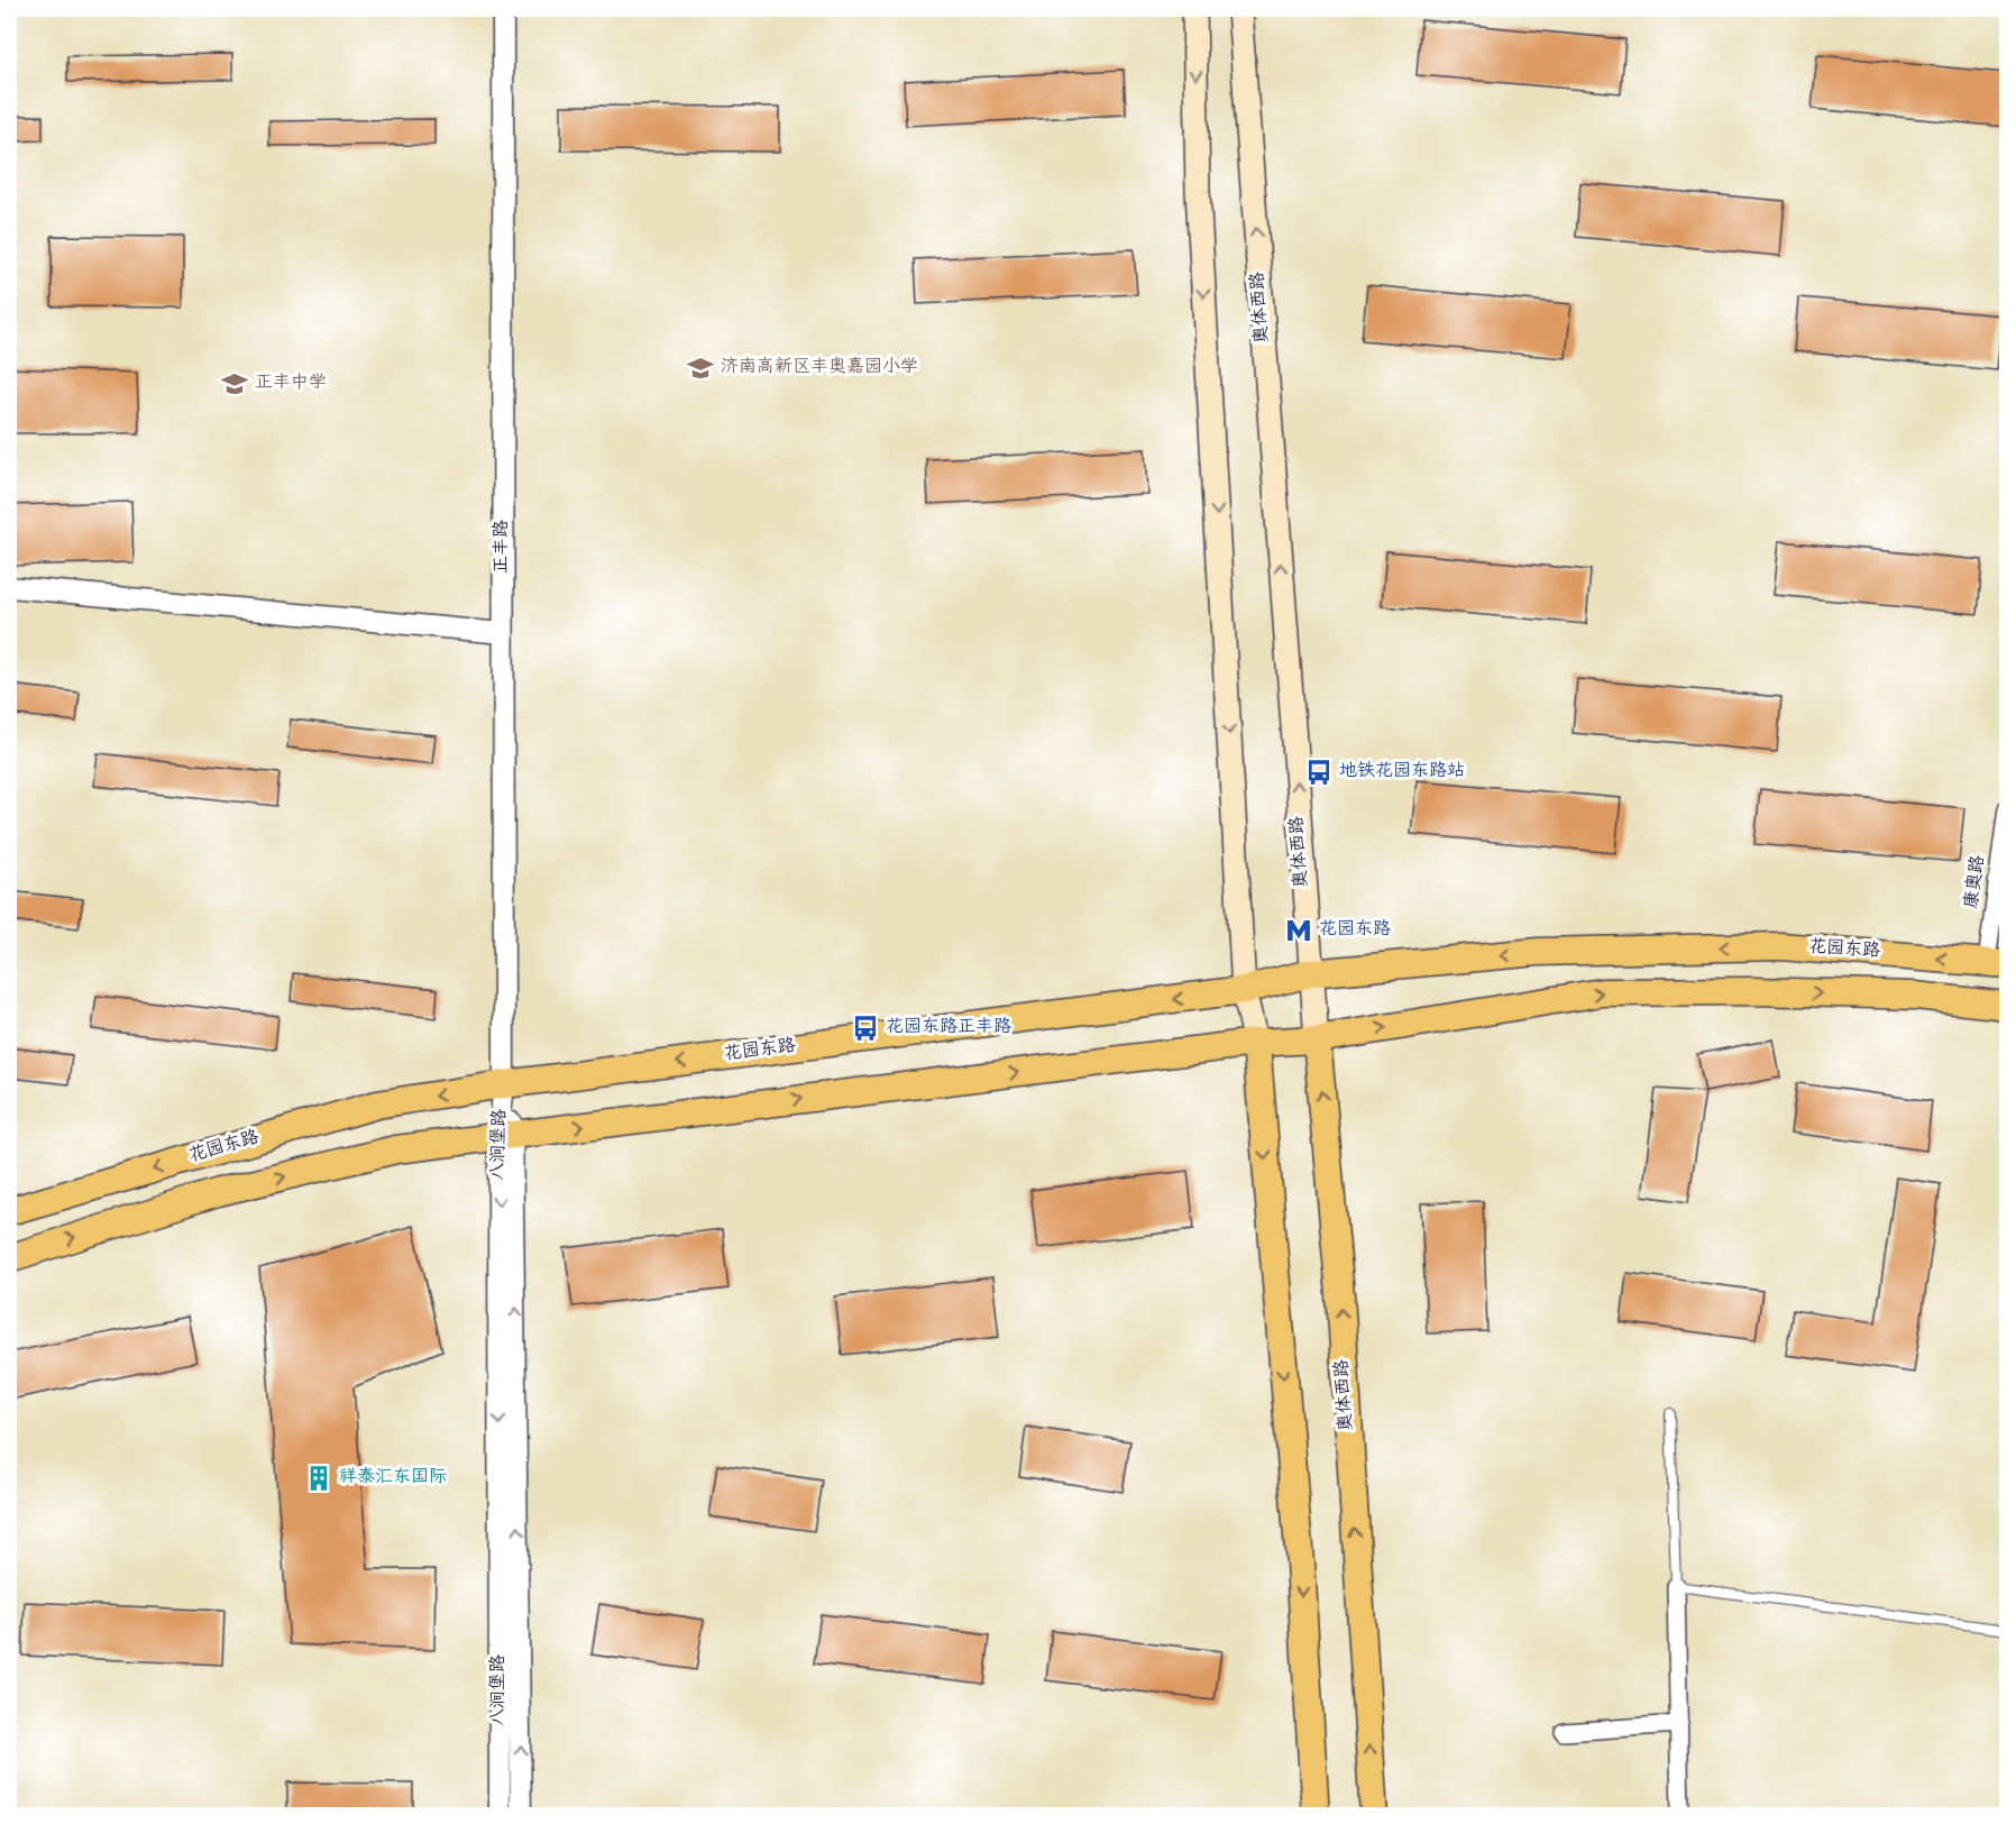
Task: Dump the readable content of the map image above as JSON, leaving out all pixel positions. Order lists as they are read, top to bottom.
{
  "streets": {
    "main road": ["奥体西路", "花园东路"],
    "street": ["正丰路", "康奥路", "八涧堡路"]
  },
  "crossings": [
    ["奥体西路", "花园东路"],
    ["正丰路", "花园东路"],
    ["正丰路", "八涧堡路"],
    ["康奥路", "花园东路"],
    ["花园东路", "八涧堡路"]
  ],
  "places": {
    "school or university": ["济南高新区丰奥嘉园小学", "正丰中学"],
    "bus stop": ["地铁花园东路站", "花园东路正丰路"],
    "metro station": ["花园东路"],
    "building": ["祥泰汇东国际"]
  }
}
